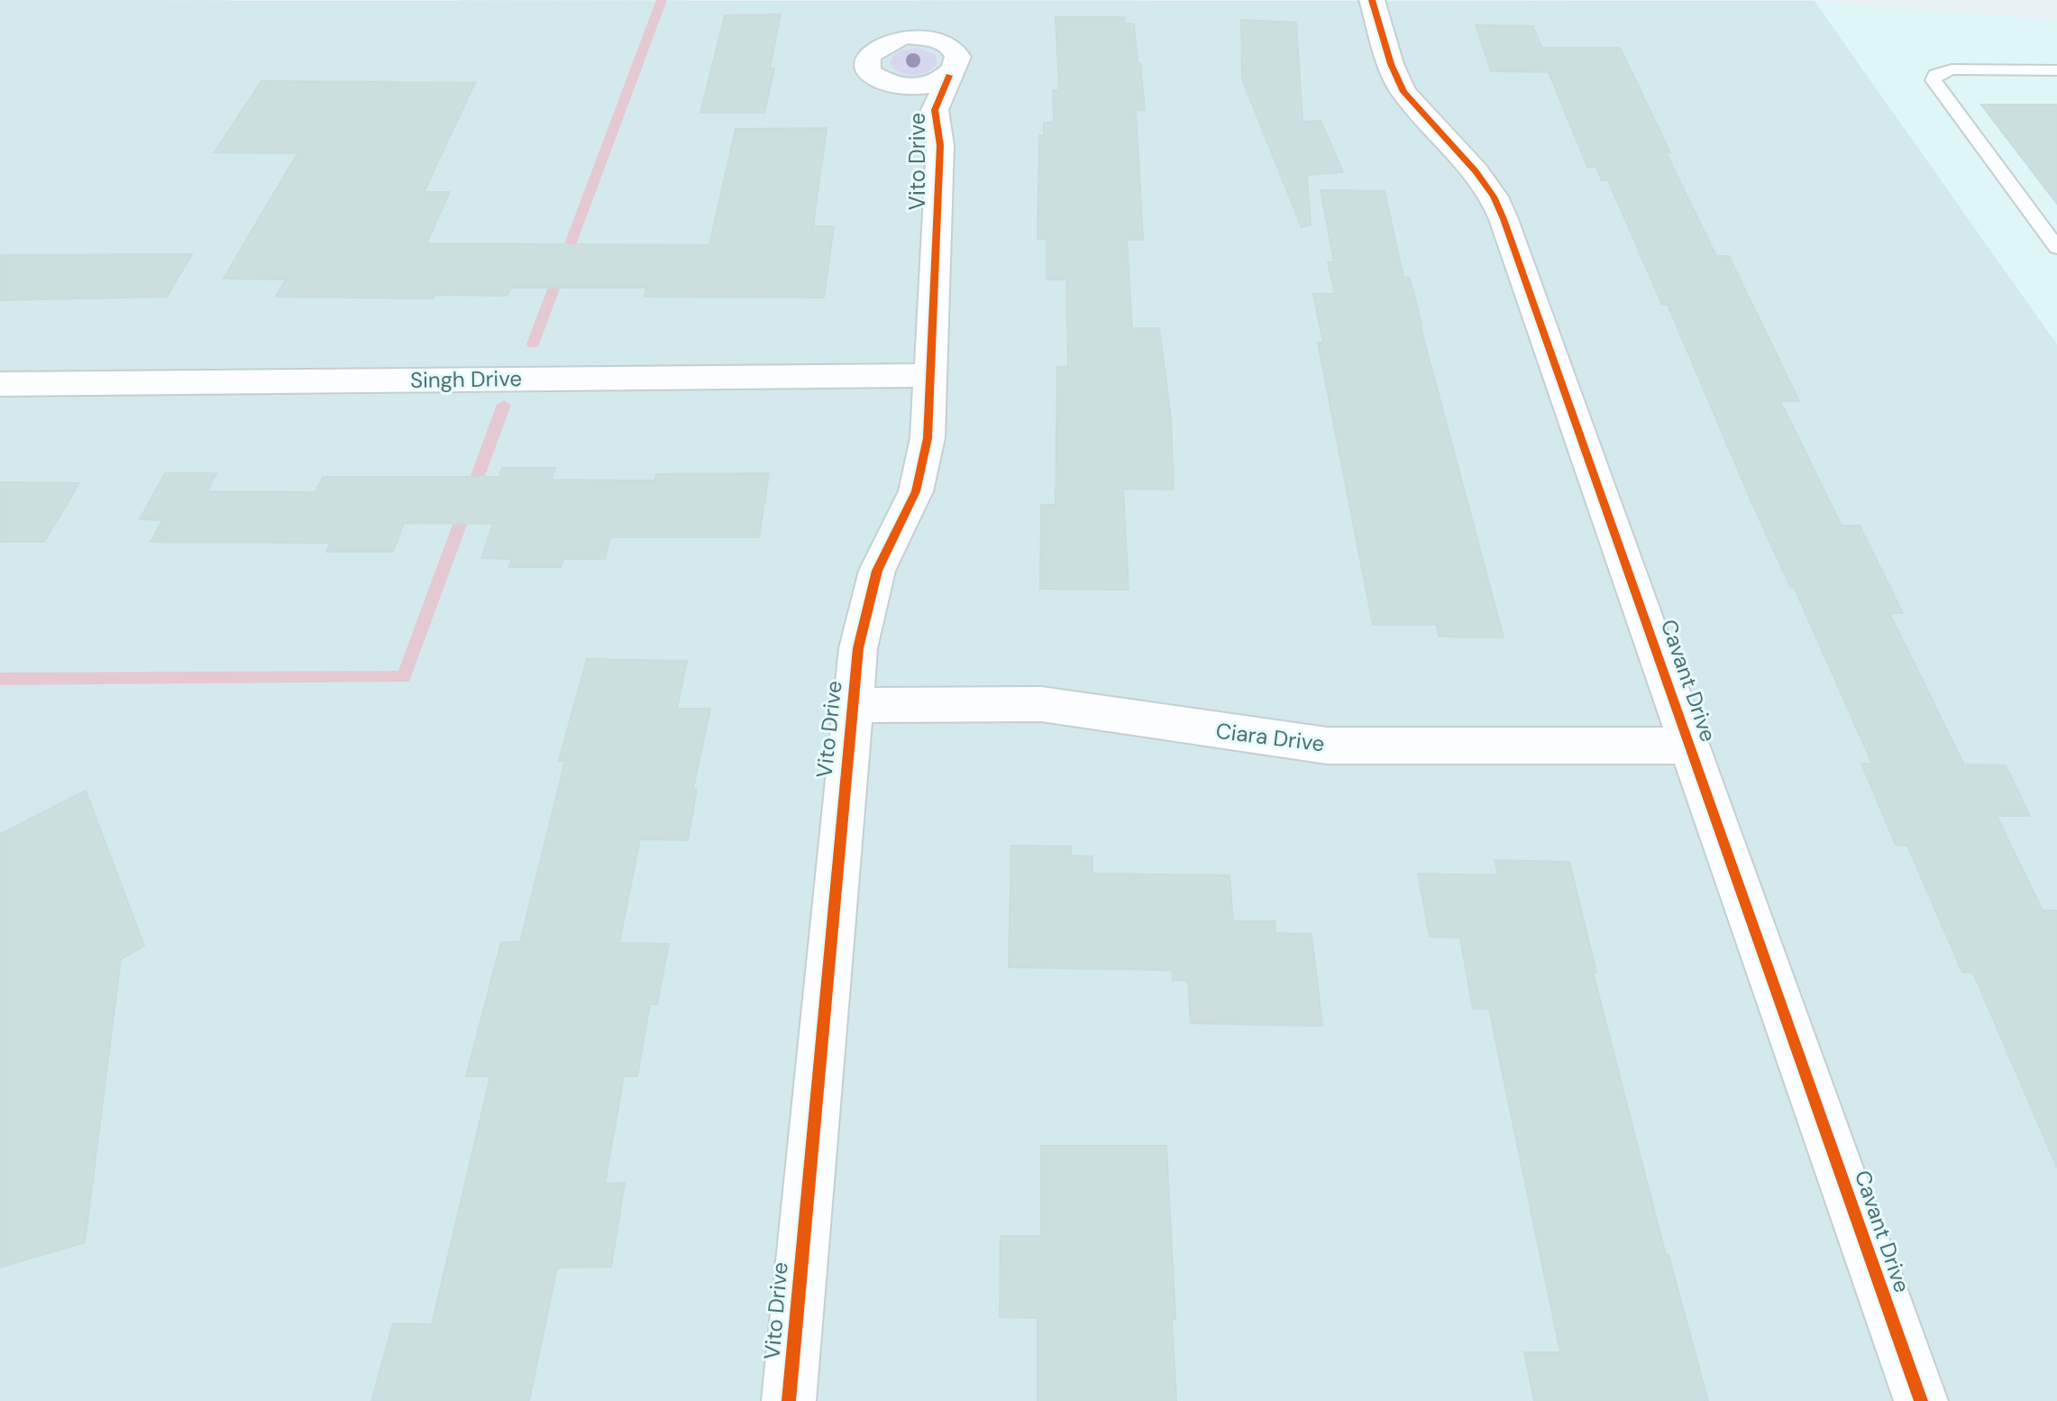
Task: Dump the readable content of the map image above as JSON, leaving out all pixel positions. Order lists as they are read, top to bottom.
{
  "streets": {
    "street": [
      "Vito Drive",
      "Singh Drive",
      "Cavant Drive",
      "Ciara Drive"
    ]
  },
  "crossings": [
    ["Vito Drive", "Singh Drive"],
    ["Vito Drive", "Ciara Drive"],
    ["Cavant Drive", "Ciara Drive"]
  ]
}
